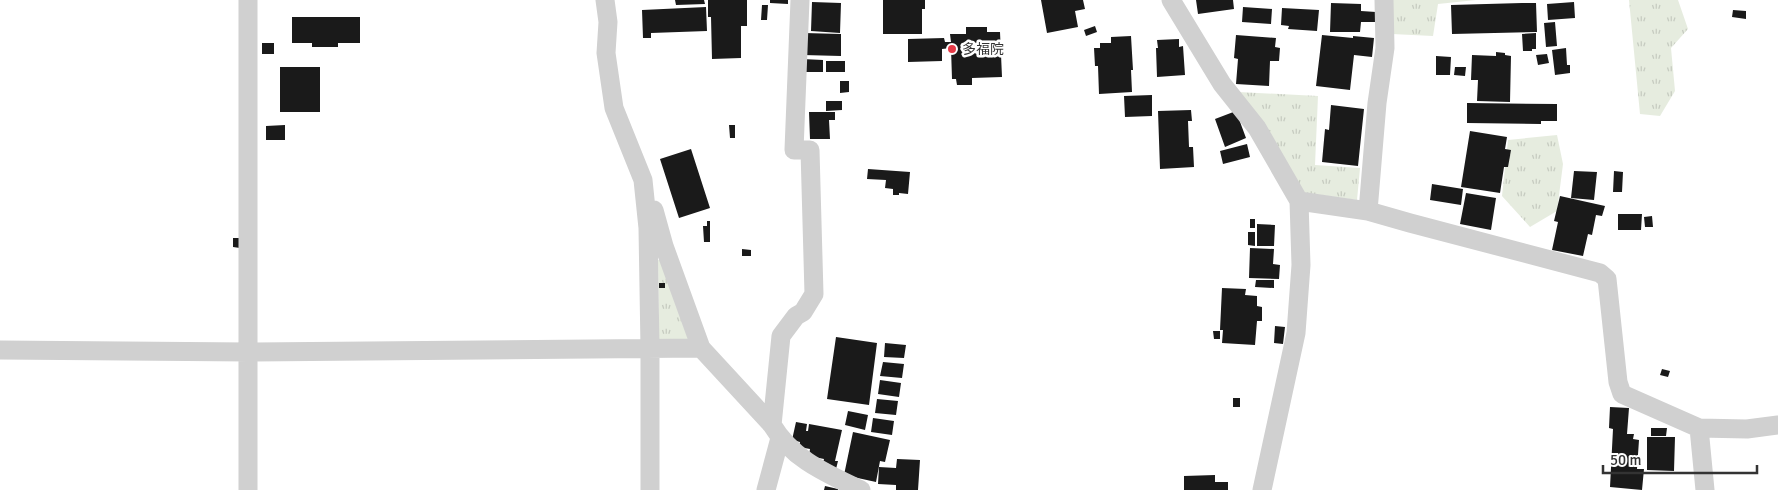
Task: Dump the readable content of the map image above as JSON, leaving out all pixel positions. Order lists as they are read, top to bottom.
{
  "places": ["多福院"],
  "scale_bar": "50 m"
}
